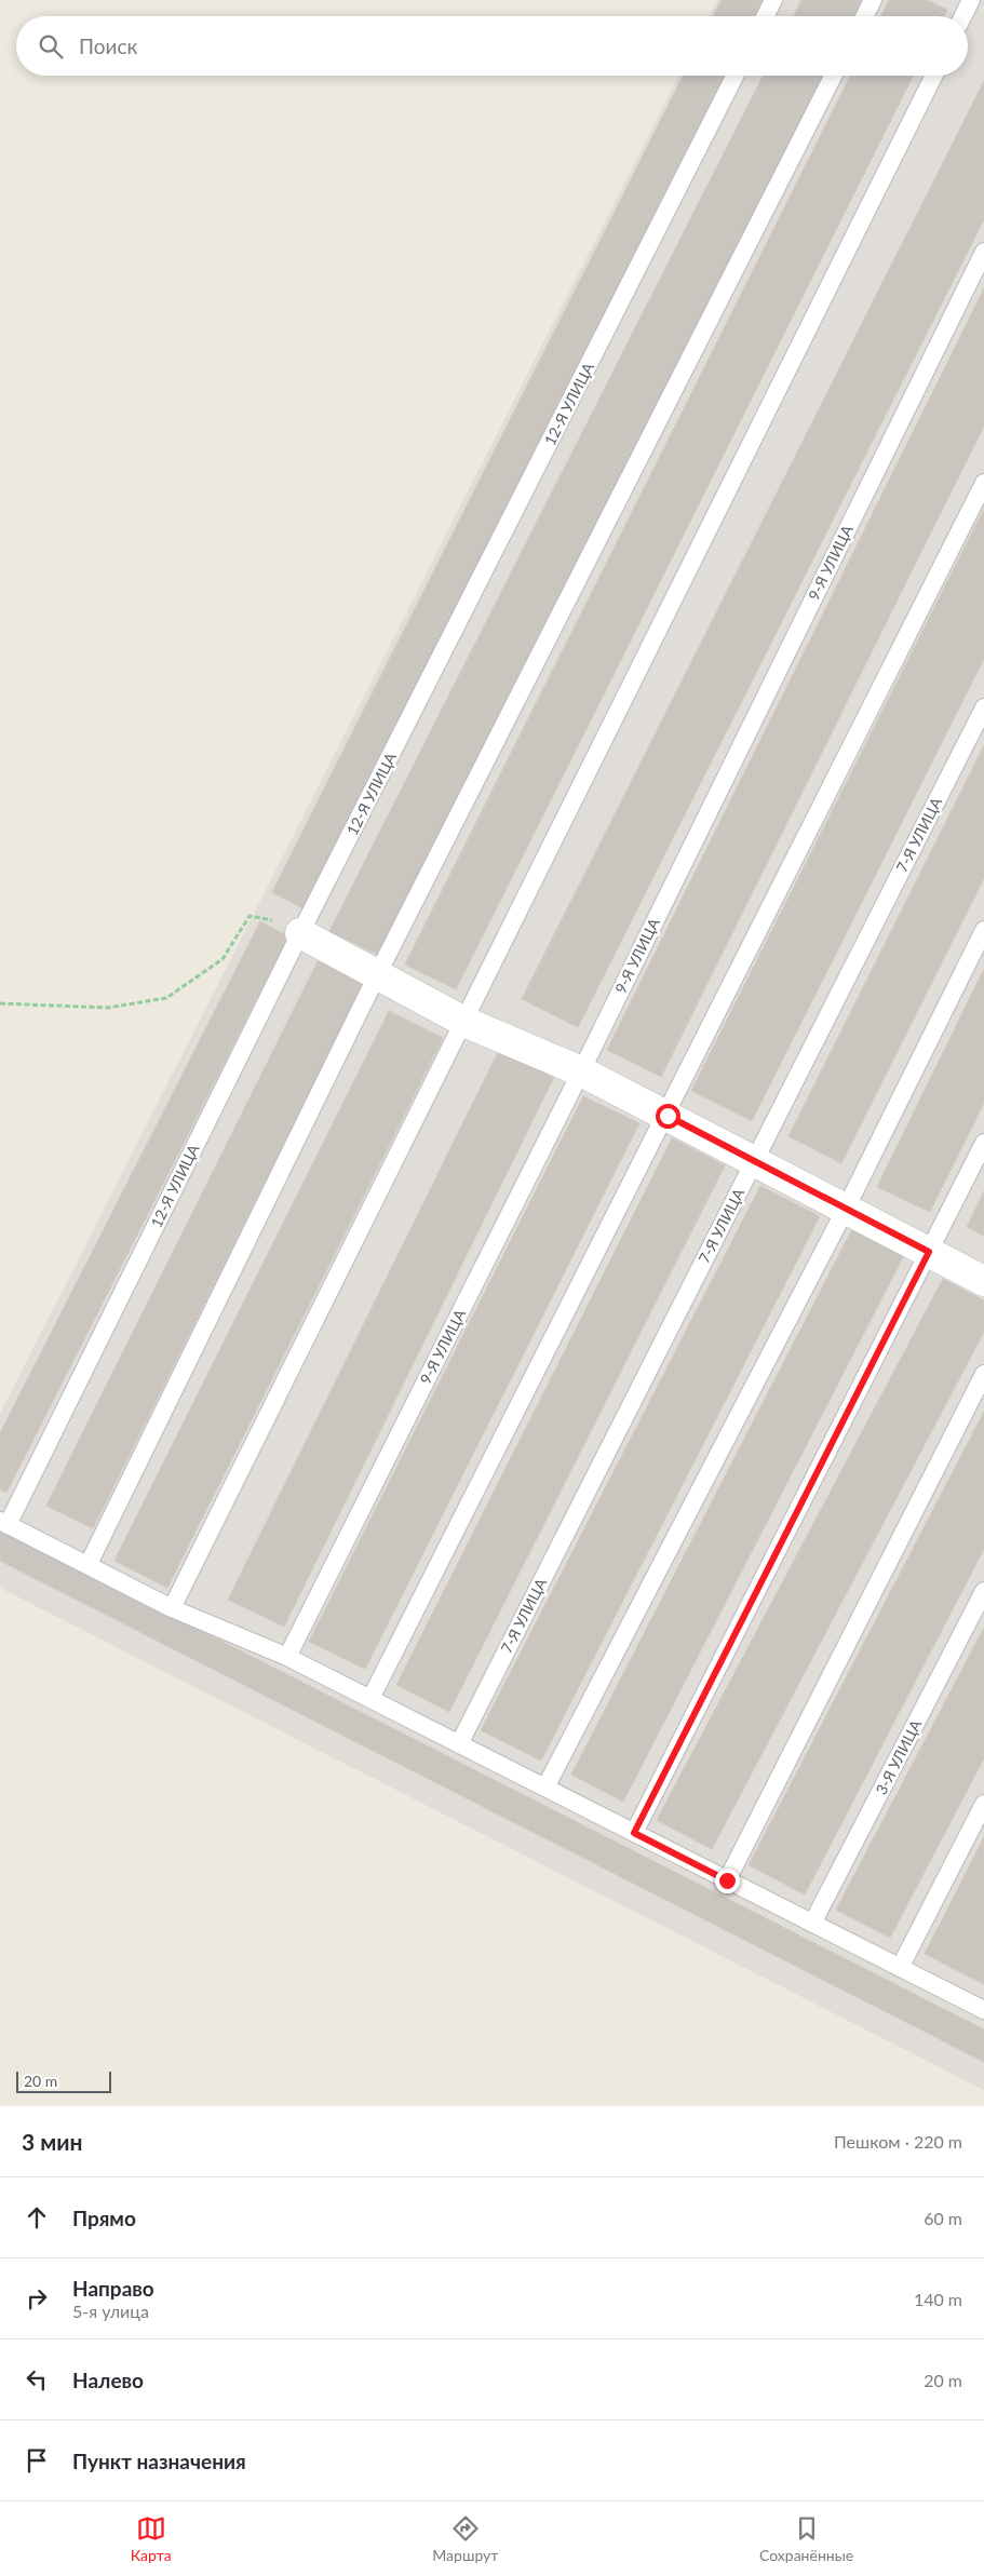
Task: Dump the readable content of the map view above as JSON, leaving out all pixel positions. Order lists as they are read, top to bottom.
{
  "streets": {
    "lane": [
      "12-Я УЛИЦА",
      "9-Я УЛИЦА",
      "7-Я УЛИЦА",
      "3-Я УЛИЦА"
    ]
  },
  "scale_bar": "20 m",
  "page": {
    "search": "Поиск",
    "scale": "20 m",
    "heading": ["3 мин", "Пешком · 220 m"],
    "list": [
      ["Прямо", "60 m"],
      ["Направо", "5-я улица", "140 m"],
      ["Налево", "20 m"],
      "Пункт назначения"
    ],
    "nav": ["Карта", "Маршрут", "Сохранённые"]
  }
}
